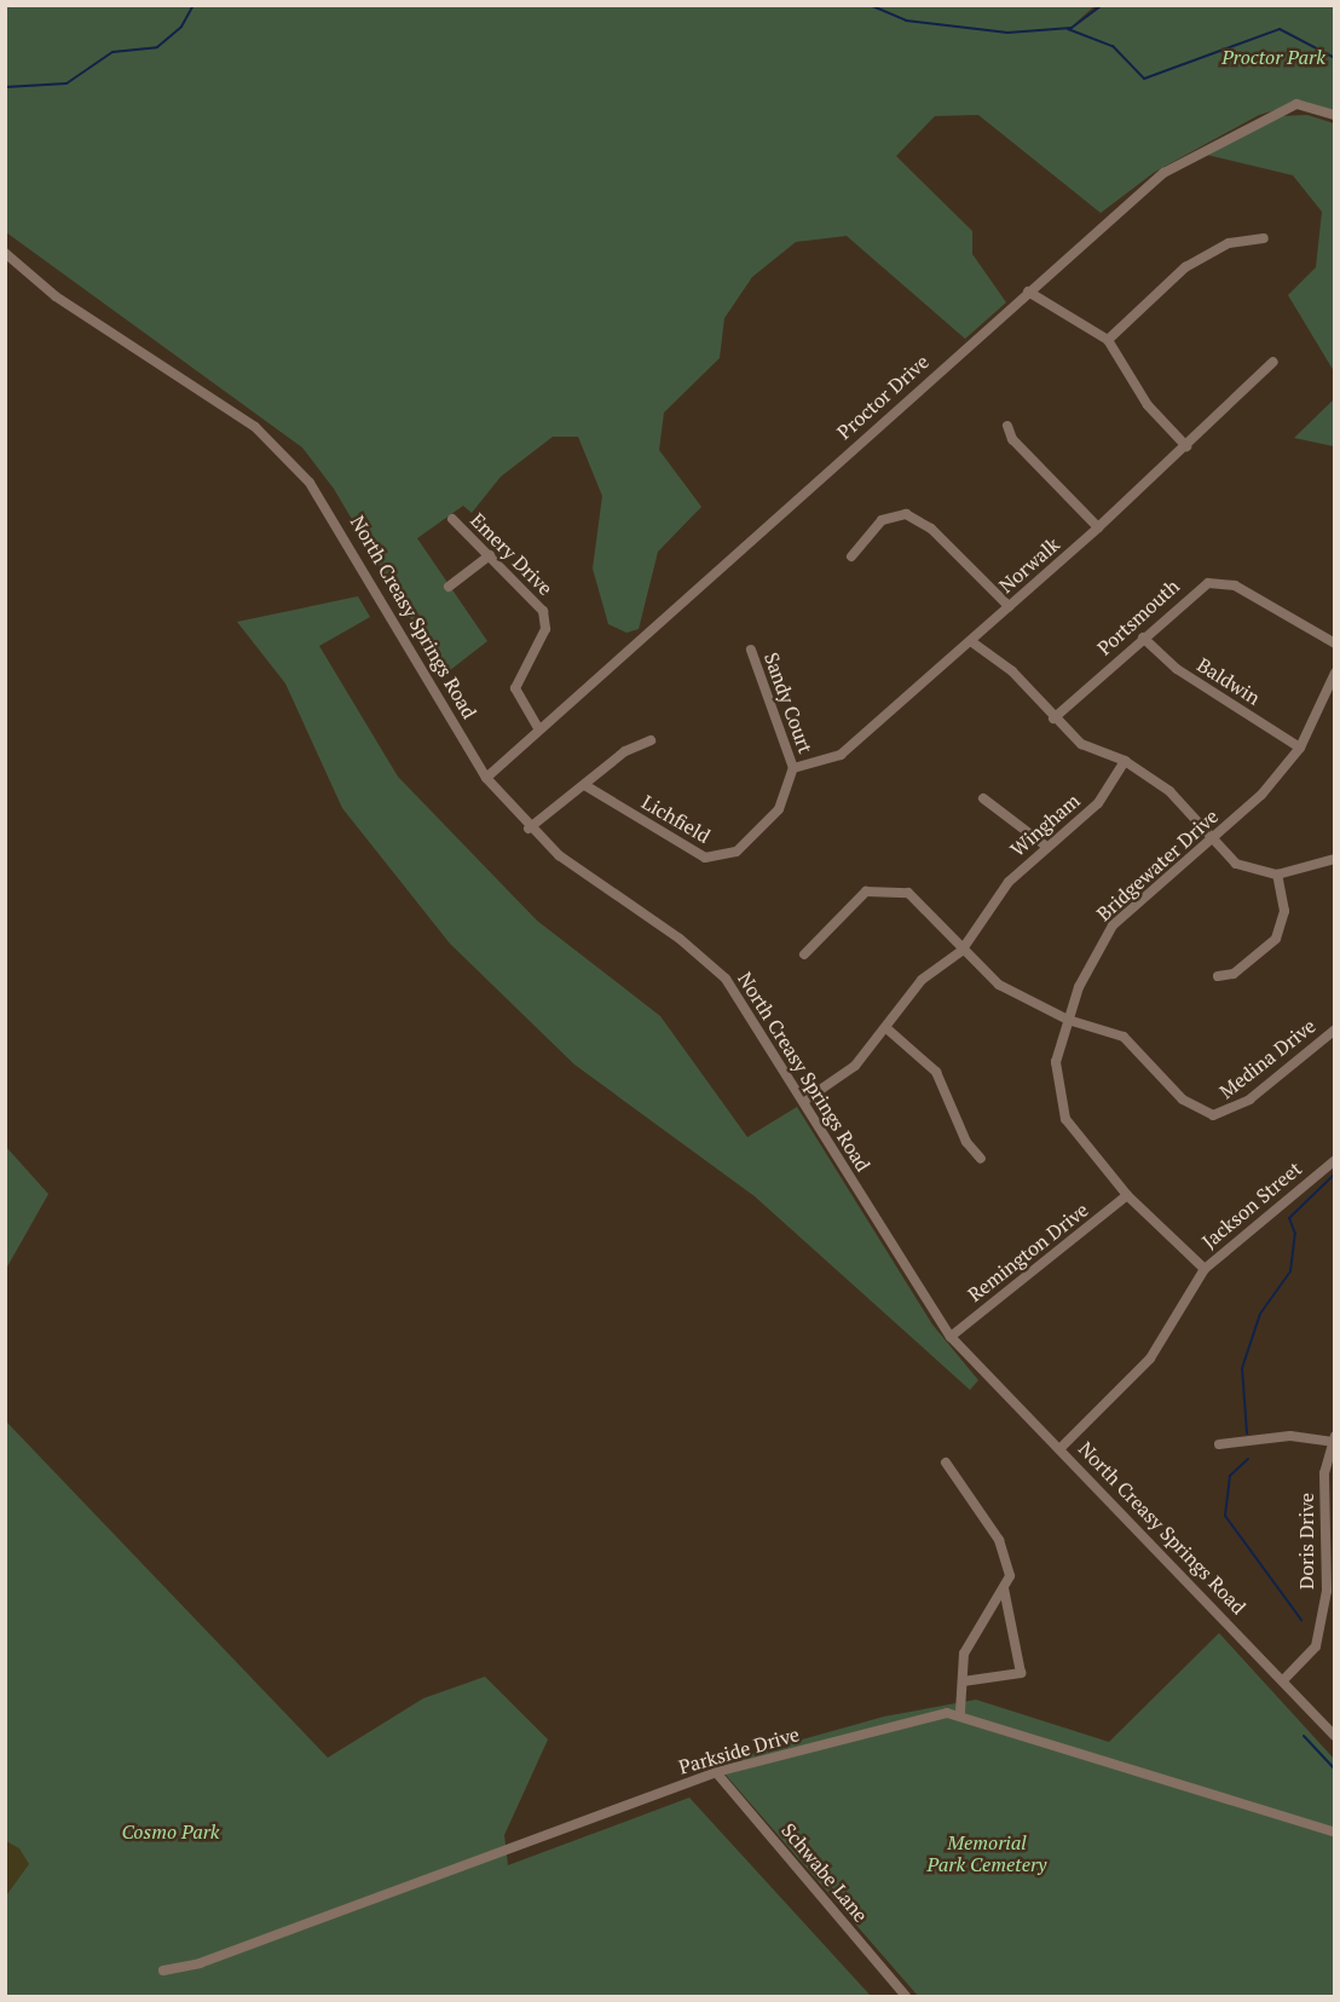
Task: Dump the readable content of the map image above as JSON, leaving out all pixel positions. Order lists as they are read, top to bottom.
{
  "streets": {
    "street": [
      "Proctor Drive",
      "Emery Drive",
      "Norwalk",
      "North Creasy Springs Road",
      "Portsmouth",
      "Baldwin",
      "Sandy Court",
      "Lichfield",
      "Wingham",
      "Bridgewater Drive",
      "Medina Drive",
      "Jackson Street",
      "Remington Drive",
      "Doris Drive",
      "Parkside Drive",
      "Schwabe Lane"
    ]
  },
  "crossings": [
    ["Proctor Drive", "Emery Drive"],
    ["Proctor Drive", "North Creasy Springs Road"],
    ["Norwalk", "Sandy Court"],
    ["Norwalk", "Lichfield"],
    ["North Creasy Springs Road", "Wingham"],
    ["North Creasy Springs Road", "Jackson Street"],
    ["North Creasy Springs Road", "Remington Drive"],
    ["North Creasy Springs Road", "Doris Drive"],
    ["Portsmouth", "Baldwin"],
    ["Baldwin", "Bridgewater Drive"],
    ["Sandy Court", "Lichfield"],
    ["Bridgewater Drive", "Medina Drive"],
    ["Bridgewater Drive", "Jackson Street"],
    ["Bridgewater Drive", "Remington Drive"],
    ["Parkside Drive", "Schwabe Lane"]
  ],
  "parks": ["Proctor Park", "Cosmo Park", "Memorial Park Cemetery"]
}
